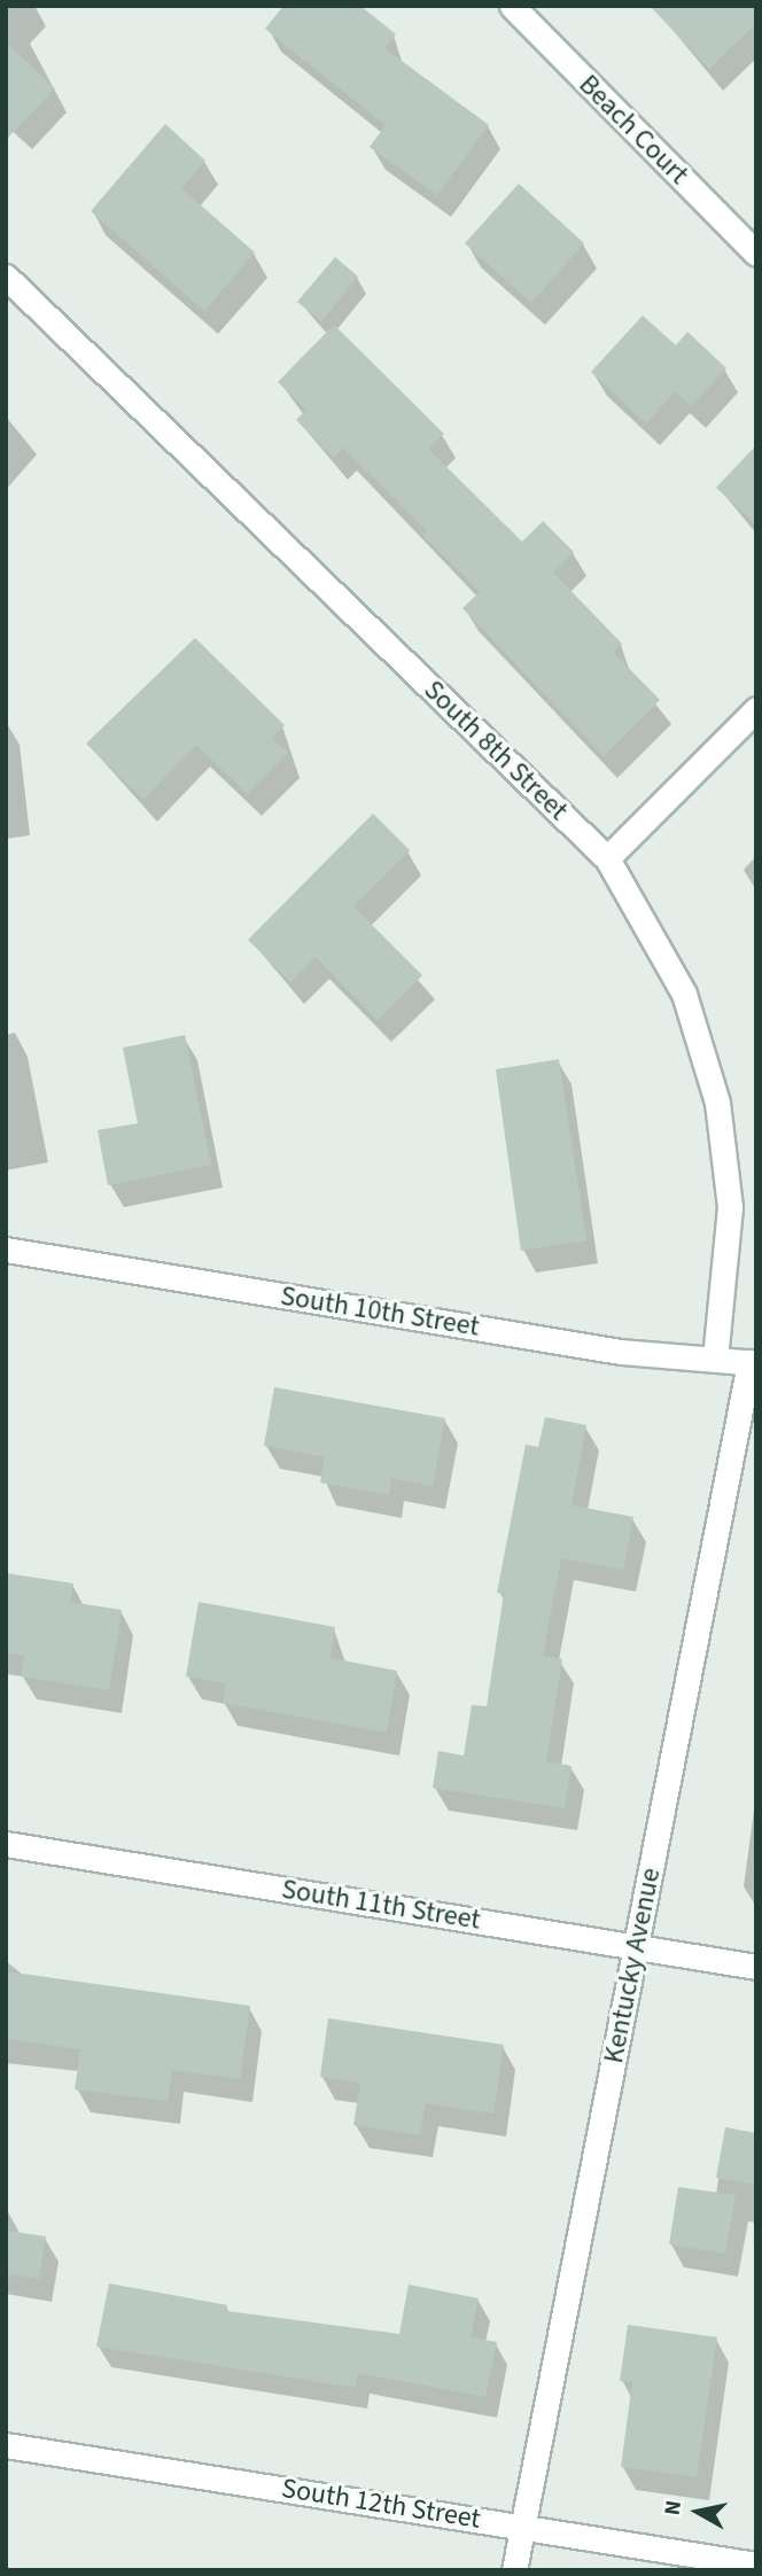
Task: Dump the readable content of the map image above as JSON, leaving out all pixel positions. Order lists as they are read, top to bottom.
{
  "streets": {
    "street": [
      "Beach Court",
      "South 8th Street",
      "South 10th Street",
      "South 11th Street",
      "Kentucky Avenue",
      "South 12th Street"
    ]
  },
  "crossings": [
    ["South 8th Street", "South 10th Street"],
    ["South 10th Street", "Kentucky Avenue"],
    ["South 11th Street", "Kentucky Avenue"],
    ["Kentucky Avenue", "South 12th Street"]
  ],
  "north": "left"
}
